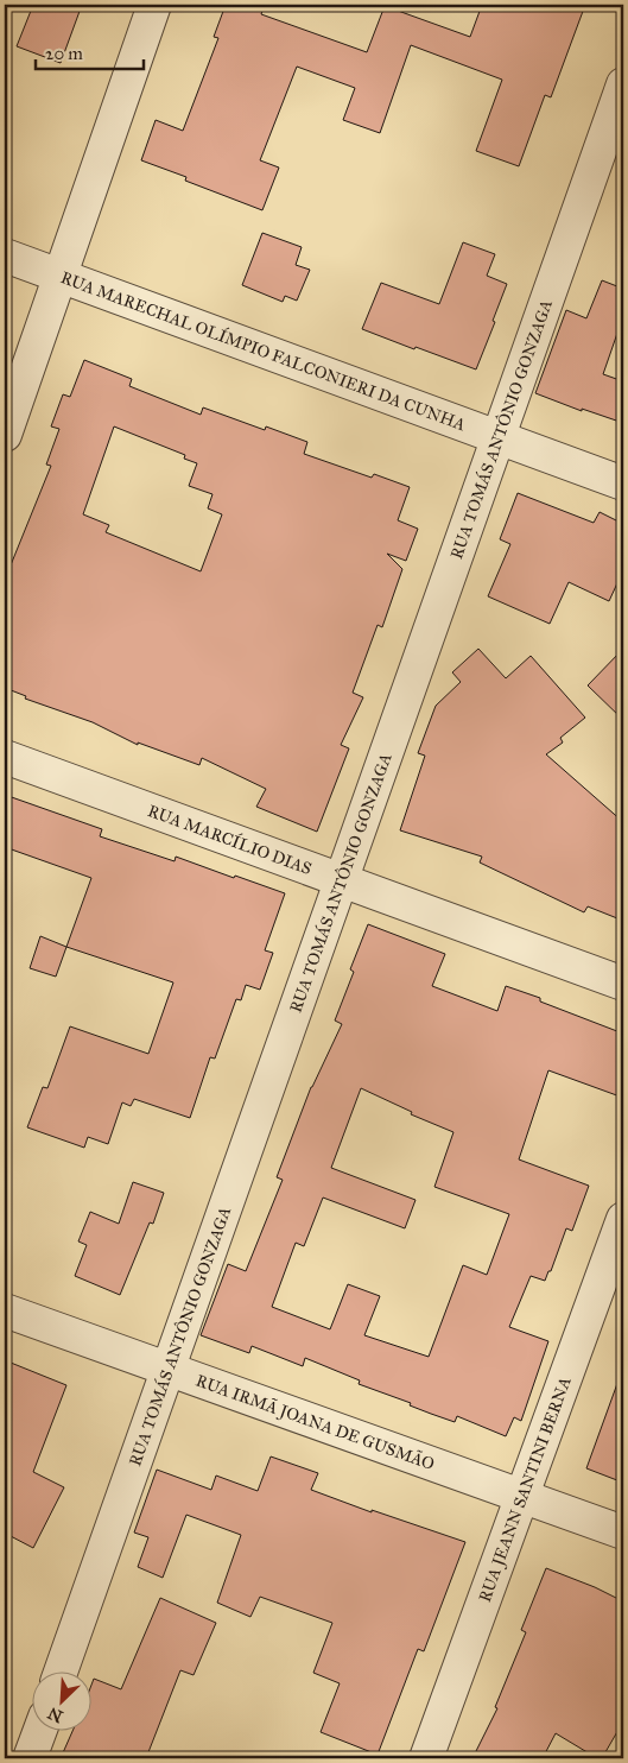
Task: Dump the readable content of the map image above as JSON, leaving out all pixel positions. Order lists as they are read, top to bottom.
{
  "streets": {
    "street": [
      "RUA MARECHAL OLÍMPIO FALCONIERI DA CUNHA",
      "RUA TOMÁS ANTÔNIO GONZAGA",
      "RUA MARCÍLIO DIAS",
      "RUA IRMÃ JOANA DE GUSMÃO",
      "RUA JEANN SANTINI BERNA"
    ]
  },
  "crossings": [
    ["RUA MARECHAL OLÍMPIO FALCONIERI DA CUNHA", "RUA TOMÁS ANTÔNIO GONZAGA"],
    ["RUA TOMÁS ANTÔNIO GONZAGA", "RUA MARCÍLIO DIAS"],
    ["RUA TOMÁS ANTÔNIO GONZAGA", "RUA IRMÃ JOANA DE GUSMÃO"],
    ["RUA IRMÃ JOANA DE GUSMÃO", "RUA JEANN SANTINI BERNA"]
  ],
  "scale_bar": "20 m",
  "north": "bottom left"
}
